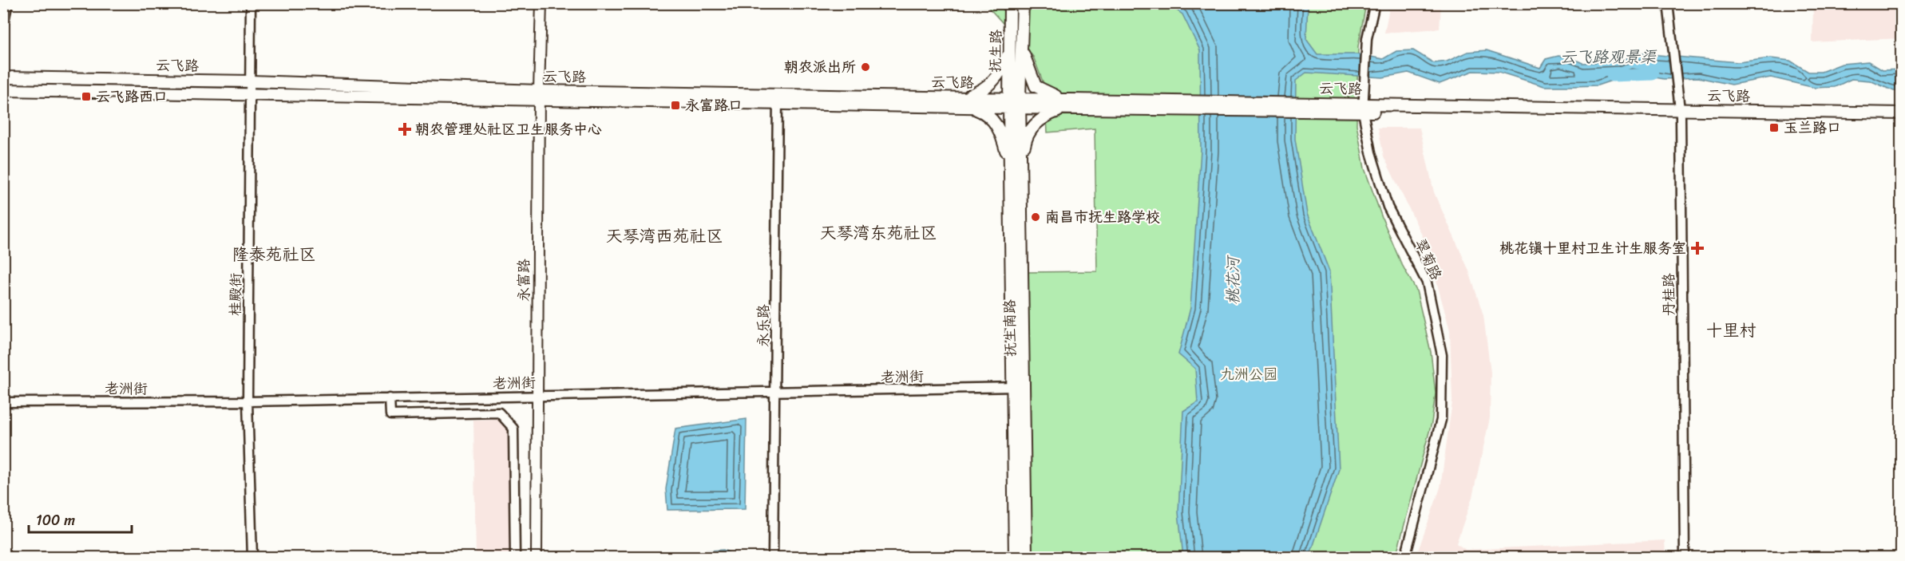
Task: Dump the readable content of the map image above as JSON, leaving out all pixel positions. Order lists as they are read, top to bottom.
{
  "streets": {
    "main road": ["抚生路", "云飞路", "抚生南路"],
    "street": [
      "翠菊路",
      "永富路",
      "桂殿街",
      "丹桂路",
      "永乐路",
      "老洲街"
    ]
  },
  "crossings": [
    ["抚生路", "云飞路"],
    ["抚生路", "抚生南路"],
    ["云飞路", "翠菊路"],
    ["云飞路", "永富路"],
    ["云飞路", "桂殿街"],
    ["云飞路", "丹桂路"],
    ["云飞路", "永乐路"],
    ["云飞路", "抚生南路"],
    ["永富路", "老洲街"],
    ["桂殿街", "老洲街"],
    ["永乐路", "老洲街"],
    ["抚生南路", "老洲街"]
  ],
  "districts": [
    "天琴湾东苑社区",
    "天琴湾西苑社区",
    "隆泰苑社区",
    "十里村"
  ],
  "water": ["云飞路观景渠", "桃花河"],
  "parks": ["九洲公园"],
  "places": {
    "other": ["朝农派出所", "南昌市抚生路学校"],
    "transit": ["云飞路西口", "永富路口", "玉兰路口"],
    "health": ["朝农管理处社区卫生服务中心", "桃花镇十里村卫生计生服务室"]
  },
  "scale_bar": "100 m"
}
